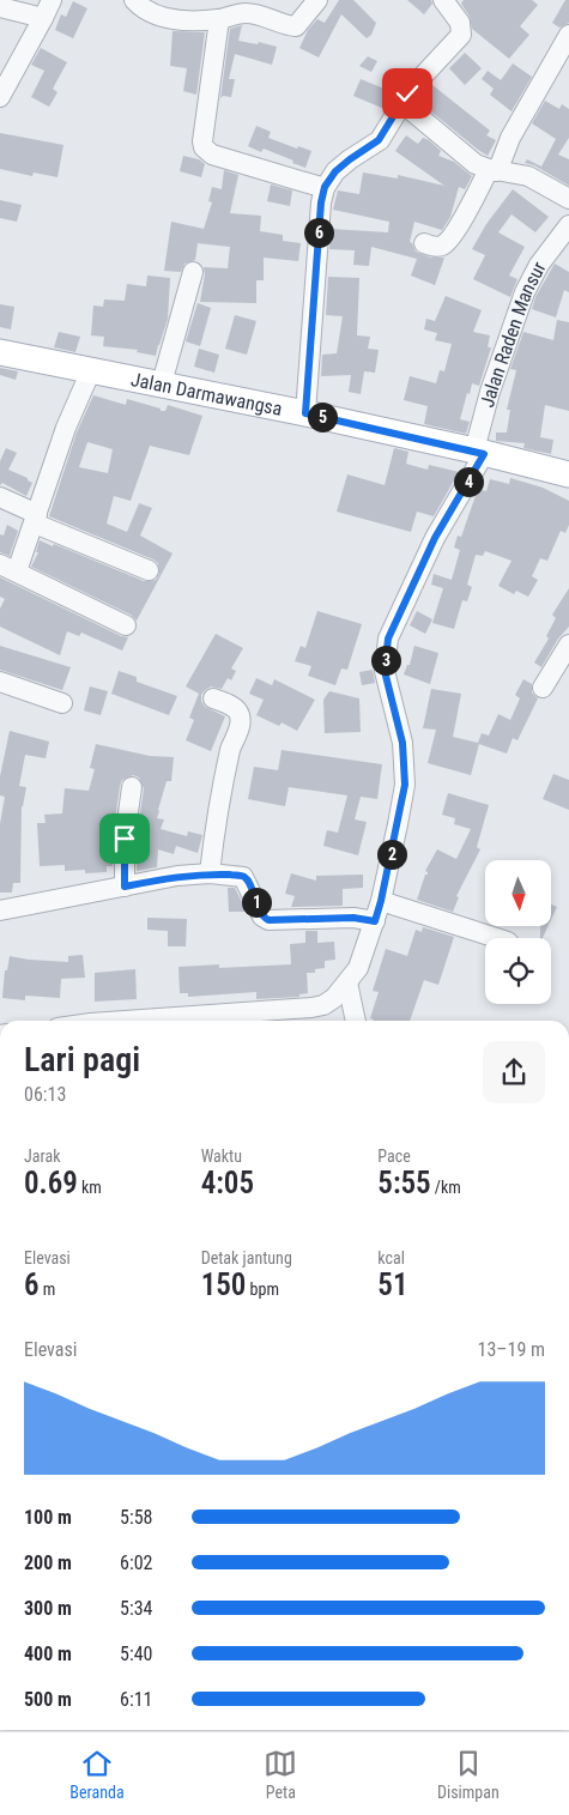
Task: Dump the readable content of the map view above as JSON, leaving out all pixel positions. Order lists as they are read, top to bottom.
{
  "streets": {
    "main road": ["Jalan Darmawangsa"],
    "street": ["Jalan Raden Mansur"]
  },
  "crossings": [
    ["Jalan Raden Mansur", "Jalan Darmawangsa"]
  ],
  "north": "bottom",
  "page": {
    "pins": [
      "6",
      "5",
      "4",
      "3",
      "2",
      "1"
    ],
    "heading": ["Lari pagi", "06:13"],
    "stats": [
      ["Jarak", "0.69 km"],
      ["Waktu", "4:05"],
      ["Pace", "5:55 /km"],
      ["Elevasi", "6 m"],
      ["Detak jantung", "150 bpm"],
      ["kcal", "51"]
    ],
    "chart": ["Elevasi", "13–19 m"],
    "list": [
      {
        "name": "100 m",
        "note": "5:58"
      },
      {
        "name": "200 m",
        "note": "6:02"
      },
      {
        "name": "300 m",
        "note": "5:34"
      },
      {
        "name": "400 m",
        "note": "5:40"
      },
      {
        "name": "500 m",
        "note": "6:11"
      }
    ],
    "tabs": ["Beranda", "Peta", "Disimpan"]
  }
}
